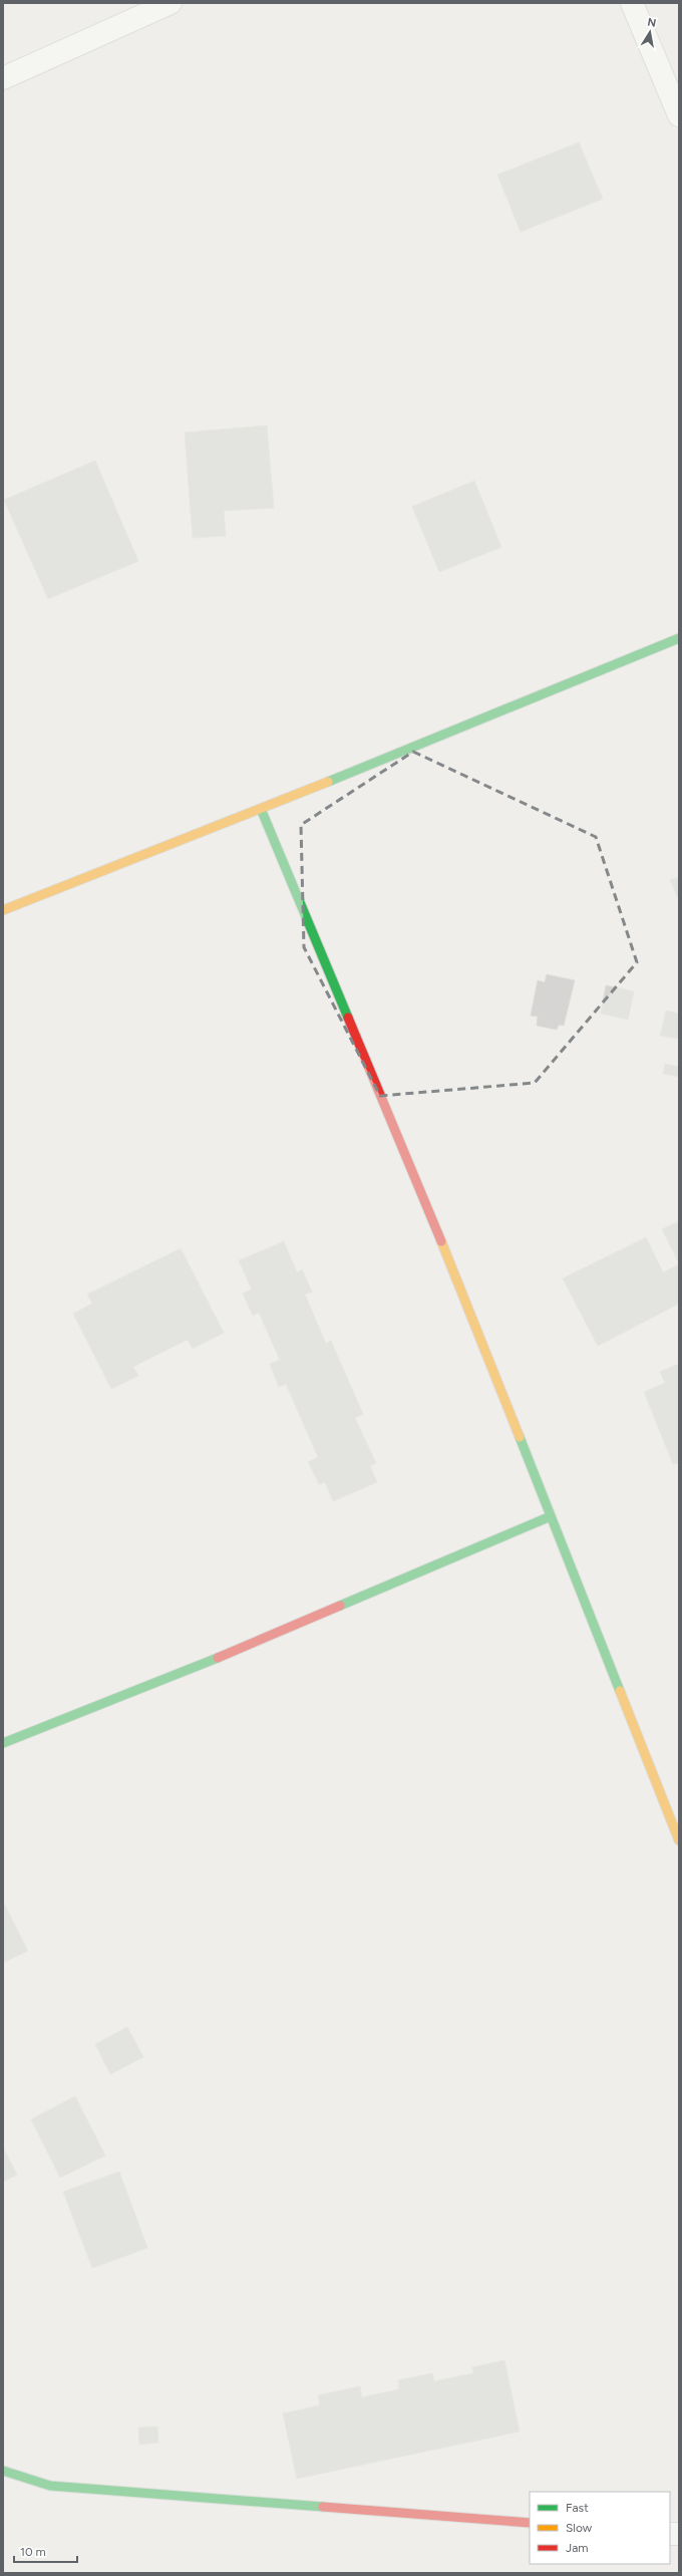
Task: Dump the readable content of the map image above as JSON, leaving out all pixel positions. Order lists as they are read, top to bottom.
{
  "legend": ["Fast", "Slow", "Jam"],
  "scale_bar": "10 m",
  "north": "top"
}
